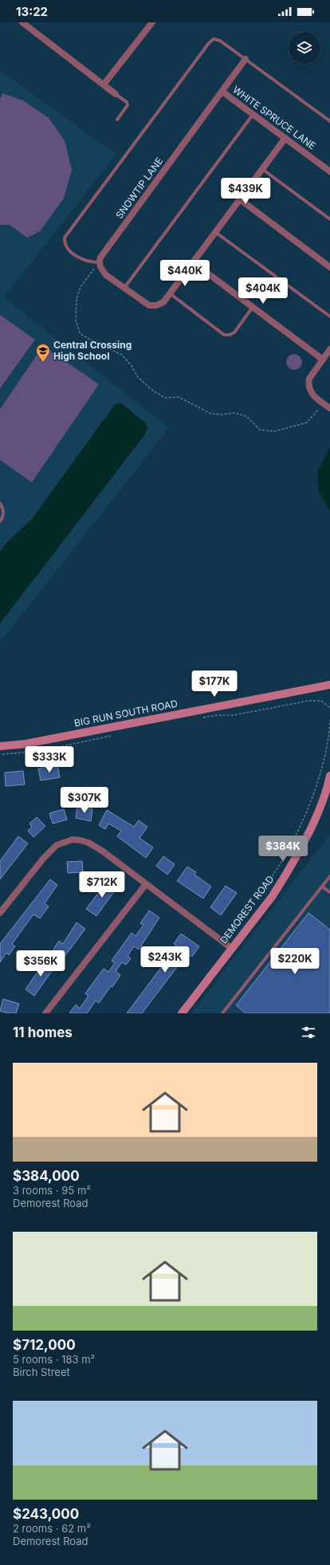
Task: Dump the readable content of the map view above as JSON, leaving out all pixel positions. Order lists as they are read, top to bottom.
{
  "streets": {
    "street": [
      "WHITE SPRUCE LANE",
      "SNOWTIP LANE",
      "BIG RUN SOUTH ROAD",
      "DEMOREST ROAD"
    ]
  },
  "crossings": [
    ["WHITE SPRUCE LANE", "SNOWTIP LANE"]
  ],
  "places": {
    "school or university": ["Central Crossing High School"]
  },
  "page": {
    "status": "13:22",
    "price": [
      "$439K",
      "$440K",
      "$404K",
      "$177K",
      "$333K",
      "$307K",
      "$384K",
      "$712K",
      "$243K",
      "$220K",
      "$356K"
    ],
    "heading": "11 homes",
    "list": [
      {
        "name": "$384,000",
        "note": "3 rooms · 95 m² · Demorest Road"
      },
      {
        "name": "$712,000",
        "note": "5 rooms · 183 m² · Birch Street"
      },
      {
        "name": "$243,000",
        "note": "2 rooms · 62 m² · Demorest Road"
      }
    ]
  }
}
